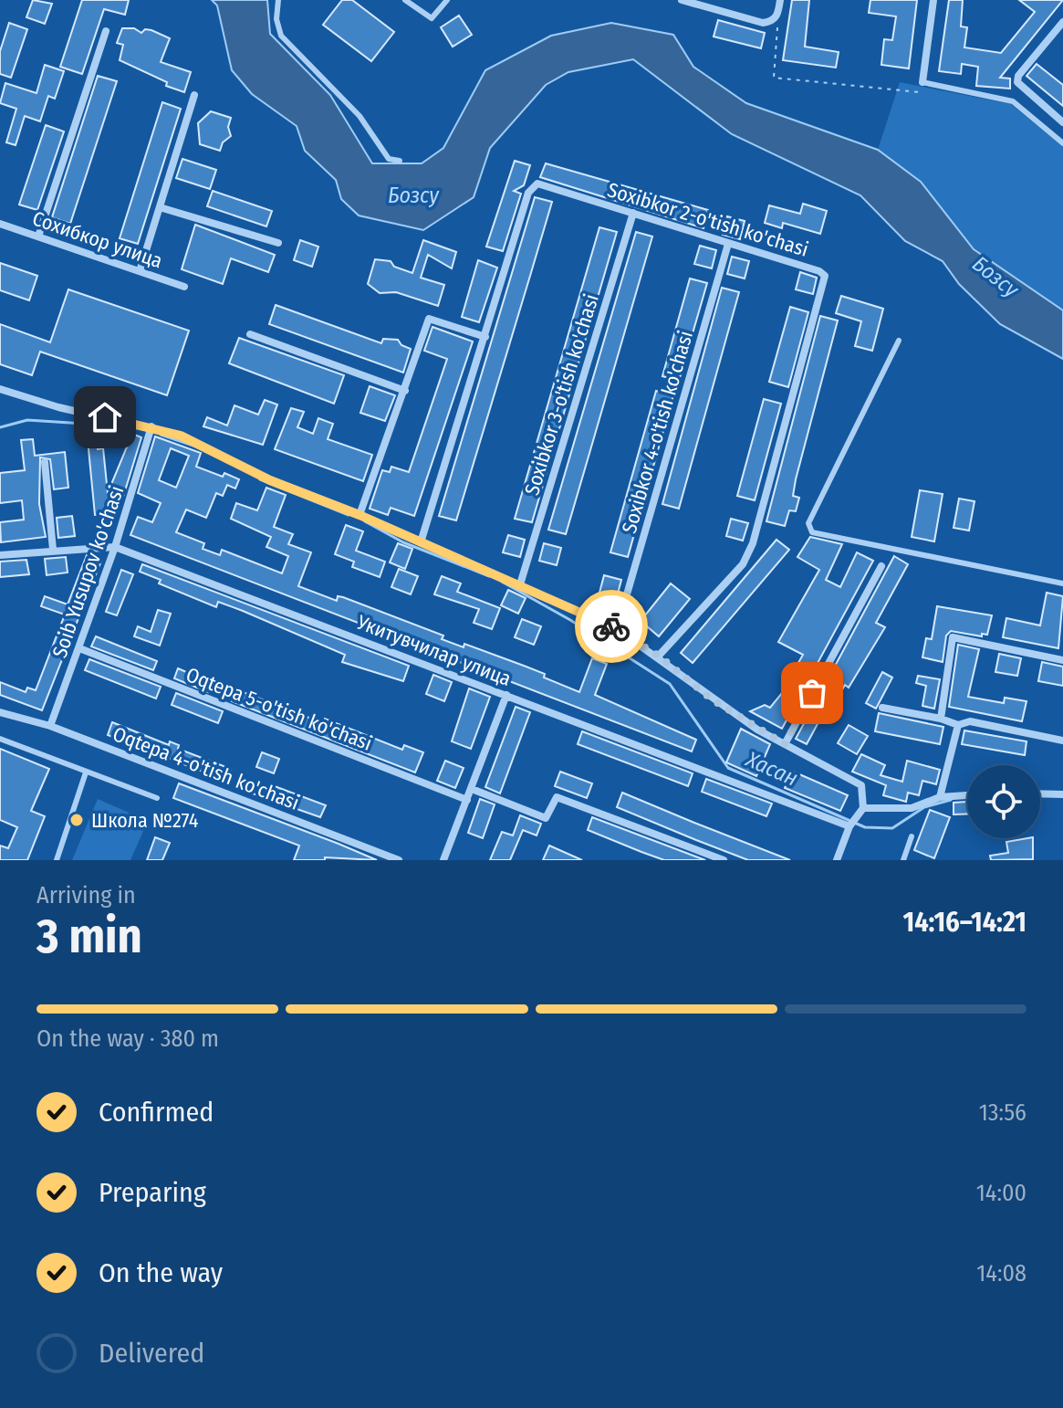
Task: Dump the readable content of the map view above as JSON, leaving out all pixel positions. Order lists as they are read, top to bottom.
{
  "streets": {
    "street": [
      "Soxibkor 2-o'tish ko'chasi",
      "Сохибкор улица",
      "Soxibkor 3-o'tish ko'chasi",
      "Soxibkor 4-o'tish ko'chasi",
      "Soib Yusupov ko'chasi",
      "Укитувчилар улица",
      "Oqtepa 5-o'tish ko'chasi",
      "Oqtepa 4-o'tish ko'chasi"
    ]
  },
  "crossings": [
    ["Soxibkor 2-o'tish ko'chasi", "Soxibkor 3-o'tish ko'chasi"],
    ["Soxibkor 2-o'tish ko'chasi", "Soxibkor 4-o'tish ko'chasi"],
    ["Soib Yusupov ko'chasi", "Укитувчилар улица"],
    ["Soib Yusupov ko'chasi", "Oqtepa 5-o'tish ko'chasi"],
    ["Soib Yusupov ko'chasi", "Oqtepa 4-o'tish ko'chasi"]
  ],
  "water": ["Бозсу", "Хасан"],
  "places": ["Школа №274"],
  "page": {
    "heading": ["3 min", "Arriving in", "14:16–14:21"],
    "bar": "On the way · 380 m",
    "list": [
      ["Confirmed", "13:56"],
      ["Preparing", "14:00"],
      ["On the way", "14:08"],
      "Delivered"
    ]
  }
}
